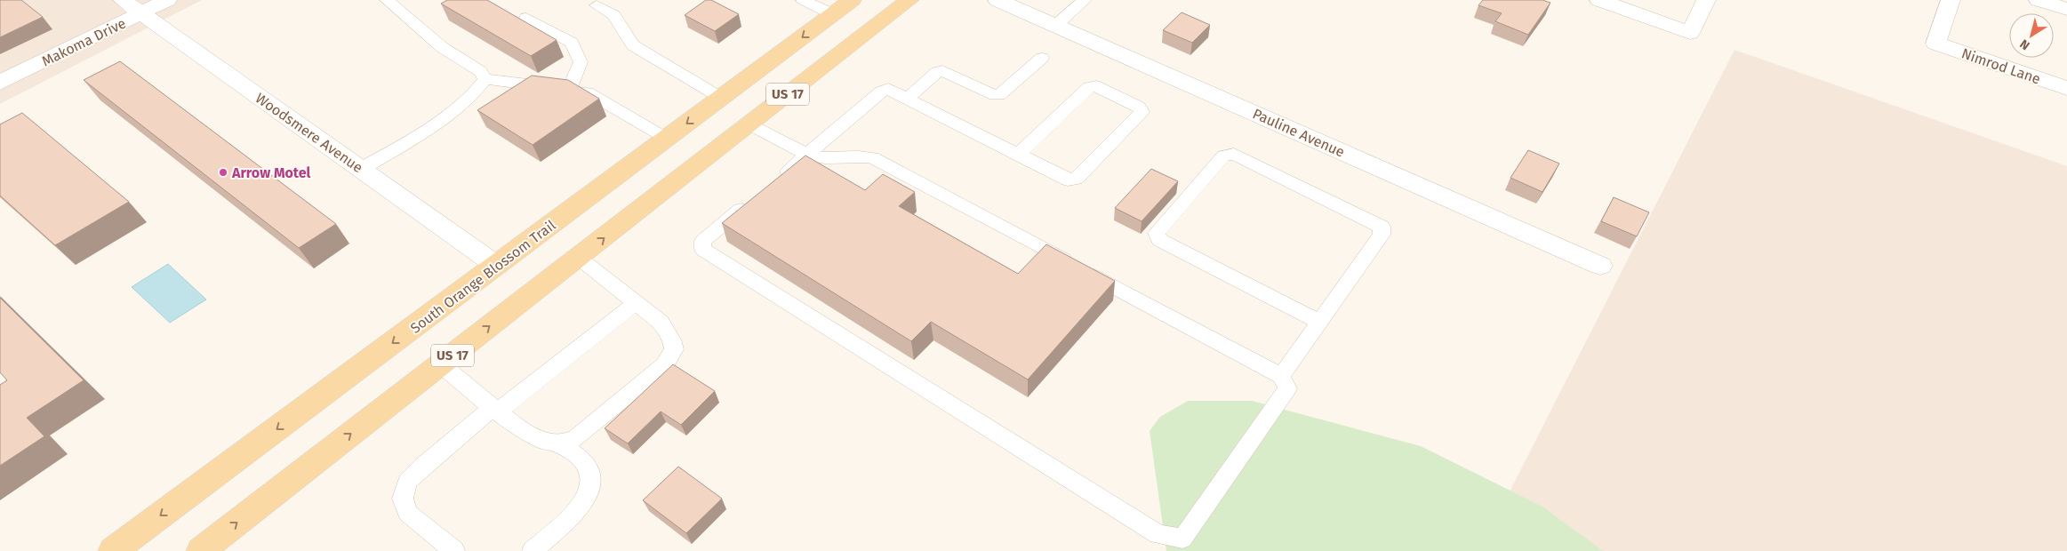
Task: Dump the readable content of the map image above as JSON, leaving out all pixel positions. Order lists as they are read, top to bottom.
{
  "streets": {
    "main road": ["US 17", "South Orange Blossom Trail"],
    "street": [
      "Makoma Drive",
      "Nimrod Lane",
      "Woodsmere Avenue",
      "Pauline Avenue"
    ]
  },
  "crossings": [
    ["Makoma Drive", "Woodsmere Avenue"],
    ["Woodsmere Avenue", "South Orange Blossom Trail"]
  ],
  "places": ["Arrow Motel"],
  "north": "bottom left"
}
